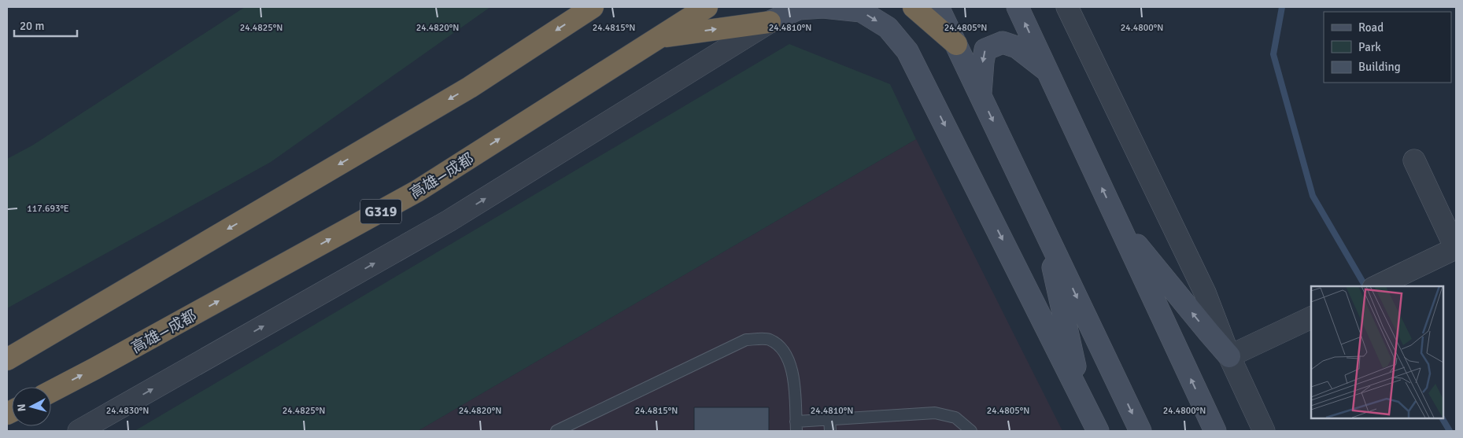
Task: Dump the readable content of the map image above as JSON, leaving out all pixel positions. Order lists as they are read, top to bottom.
{
  "streets": {
    "highway": ["高雄—成都", "G319"]
  },
  "legend": ["Road", "Park", "Building"],
  "scale_bar": "20 m",
  "north": "left",
  "coordinates": [
    "24.4825°N",
    "24.4820°N",
    "24.4815°N",
    "24.4810°N",
    "24.4805°N",
    "24.4800°N",
    "117.693°E",
    "24.4830°N"
  ]
}
